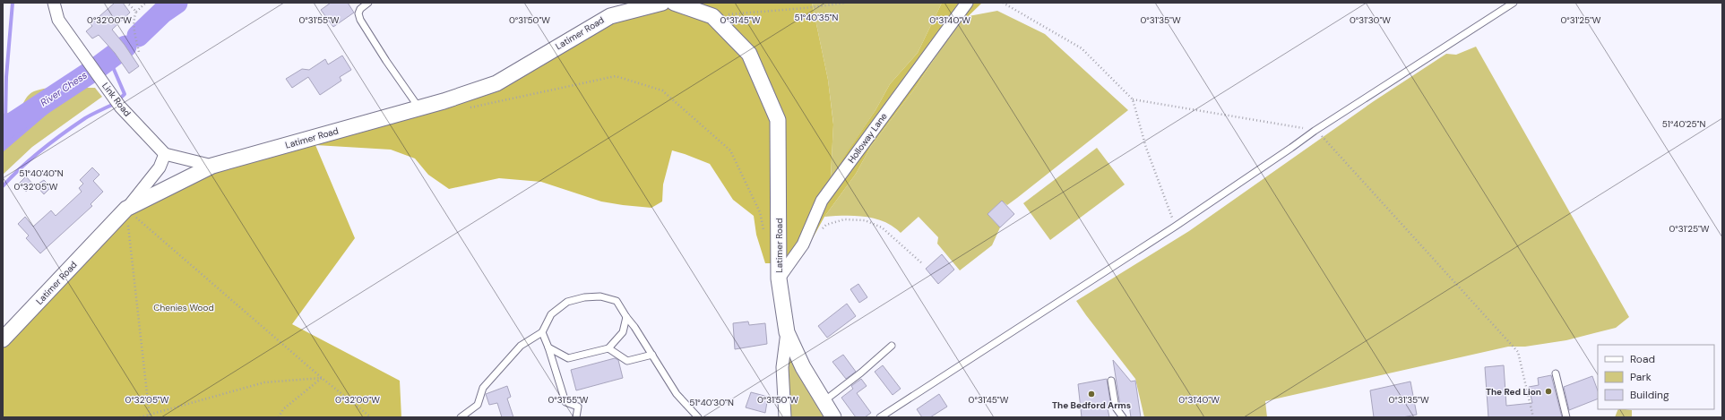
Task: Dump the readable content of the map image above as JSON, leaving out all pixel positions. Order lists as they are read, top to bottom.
{
  "streets": {
    "street": ["Latimer Road", "Link Road", "Holloway Lane"]
  },
  "crossings": [
    ["Latimer Road", "Holloway Lane"]
  ],
  "water": ["River Chess"],
  "parks": ["Chenies Wood"],
  "places": ["The Red Lion", "The Bedford Arms"],
  "legend": ["Road", "Park", "Building"],
  "coordinates": [
    "51°40'35\"N",
    "0°32'00\"W",
    "0°31'55\"W",
    "0°31'50\"W",
    "0°31'45\"W",
    "0°31'40\"W",
    "0°31'35\"W",
    "0°31'30\"W",
    "0°31'25\"W",
    "51°40'25\"N",
    "51°40'40\"N",
    "0°32'05\"W",
    "51°40'30\"N"
  ]
}
